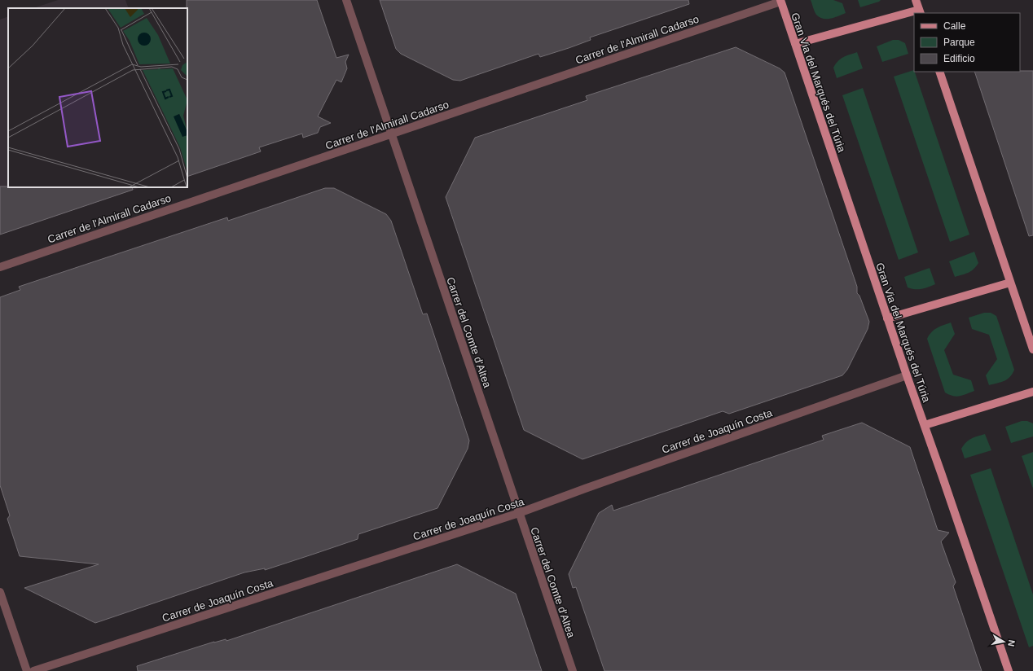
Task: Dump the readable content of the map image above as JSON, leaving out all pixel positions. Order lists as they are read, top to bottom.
{
  "streets": {
    "main road": ["Gran Via del Marqués del Túria"],
    "street": ["Carrer de l'Almirall Cadarso", "Carrer del Comte d'Altea", "Carrer de Joaquín Costa"]
  },
  "crossings": [
    ["Carrer de l'Almirall Cadarso", "Gran Via del Marqués del Túria"],
    ["Carrer de l'Almirall Cadarso", "Carrer del Comte d'Altea"],
    ["Gran Via del Marqués del Túria", "Carrer de Joaquín Costa"],
    ["Carrer del Comte d'Altea", "Carrer de Joaquín Costa"]
  ],
  "legend": ["Calle", "Parque", "Edificio"],
  "north": "right"
}
